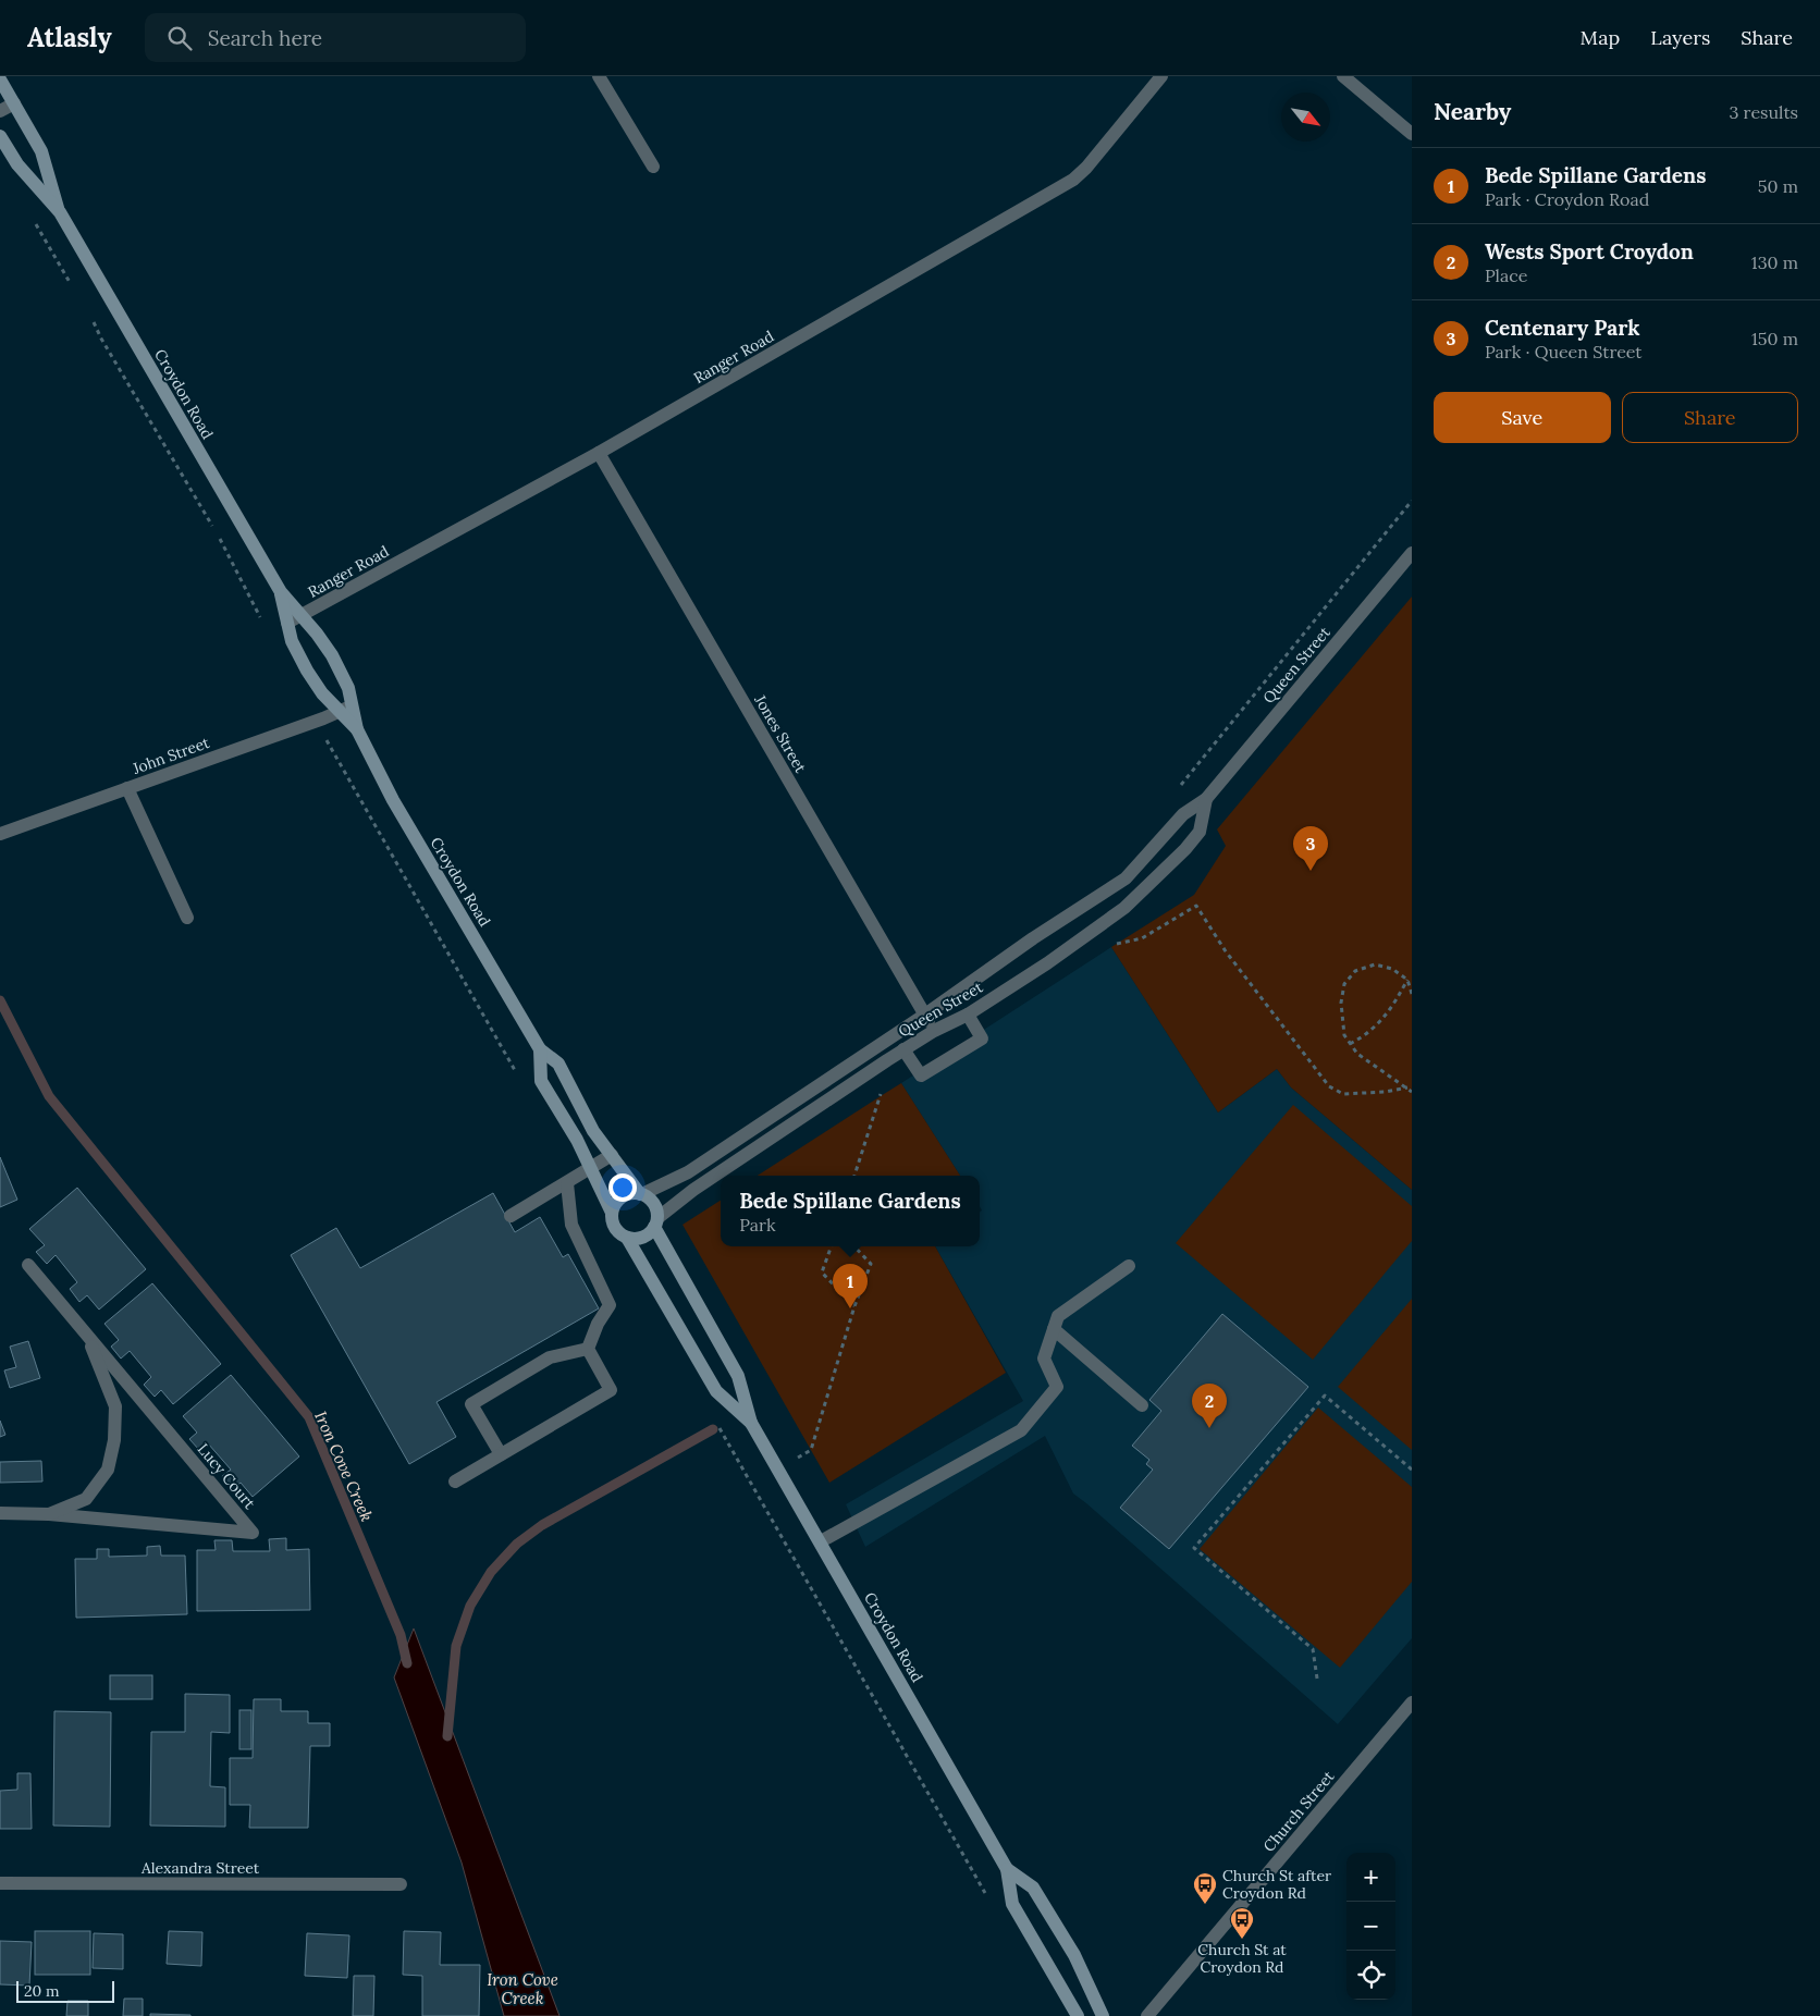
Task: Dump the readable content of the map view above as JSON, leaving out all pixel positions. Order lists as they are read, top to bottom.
{
  "streets": {
    "street": [
      "Ranger Road",
      "Croydon Road",
      "Queen Street",
      "Jones Street",
      "John Street",
      "Lucy Court",
      "Church Street",
      "Alexandra Street"
    ]
  },
  "crossings": [
    ["Ranger Road", "Croydon Road"],
    ["Ranger Road", "Jones Street"],
    ["Croydon Road", "Queen Street"],
    ["Croydon Road", "John Street"],
    ["Queen Street", "Jones Street"]
  ],
  "water": ["Iron Cove Creek"],
  "places": {
    "bus stop": ["Church St after Croydon Rd", "Church St at Croydon Rd"]
  },
  "scale_bar": "20 m",
  "north": "bottom right",
  "page": {
    "header": "Atlasly",
    "search": "Search here",
    "nav": ["Map", "Layers", "Share"],
    "heading": ["Nearby", "3 results"],
    "list": [
      {
        "mark": "1",
        "name": "Bede Spillane Gardens",
        "note": "Park · Croydon Road",
        "value": "50 m"
      },
      {
        "mark": "2",
        "name": "Wests Sport Croydon",
        "note": "Place",
        "value": "130 m"
      },
      {
        "mark": "3",
        "name": "Centenary Park",
        "note": "Park · Queen Street",
        "value": "150 m"
      }
    ],
    "buttons": ["Save", "Share"],
    "pins": ["3", "1", "2"],
    "popup": ["Bede Spillane Gardens", "Park"],
    "map_buttons": ["+", "−"],
    "scale": "20 m"
  }
}
